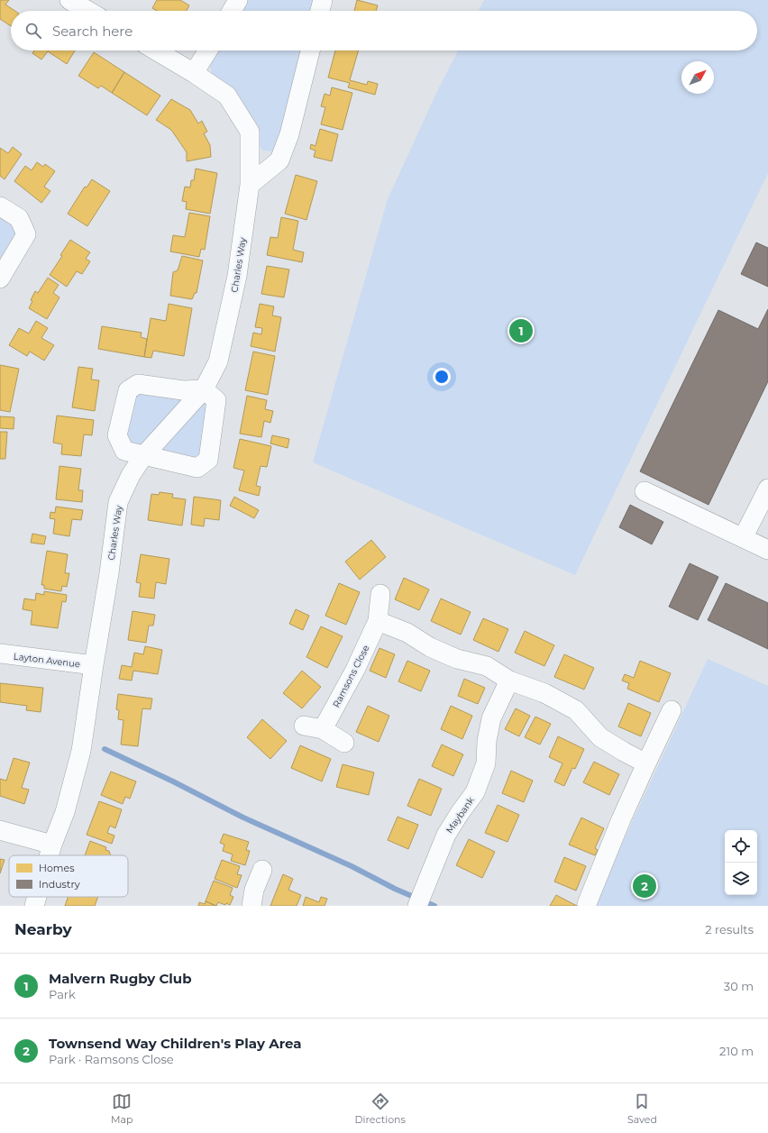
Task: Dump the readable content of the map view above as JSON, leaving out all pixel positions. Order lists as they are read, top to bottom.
{
  "streets": {
    "street": [
      "Charles Way",
      "Layton Avenue",
      "Ramsons Close",
      "Maybank"
    ]
  },
  "crossings": [
    ["Charles Way", "Layton Avenue"]
  ],
  "legend": ["Homes", "Industry"],
  "north": "top right",
  "page": {
    "search": "Search here",
    "pins": ["1", "2"],
    "heading": ["Nearby", "2 results"],
    "list": [
      {
        "mark": "1",
        "name": "Malvern Rugby Club",
        "note": "Park",
        "value": "30 m"
      },
      {
        "mark": "2",
        "name": "Townsend Way Children's Play Area",
        "note": "Park · Ramsons Close",
        "value": "210 m"
      }
    ],
    "nav": ["Map", "Directions", "Saved"]
  }
}
